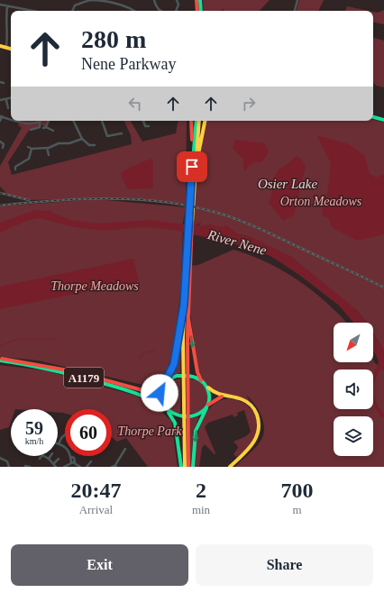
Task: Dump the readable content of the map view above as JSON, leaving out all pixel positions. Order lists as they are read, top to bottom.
{
  "streets": {
    "main road": ["A1179"]
  },
  "water": ["Osier Lake", "River Nene"],
  "parks": ["Orton Meadows", "Thorpe Meadows", "Thorpe Park"],
  "north": "bottom left",
  "page": {
    "turn": ["280 m", "Nene Parkway"],
    "speed": "59 km/h",
    "limit": "60",
    "eta": [
      "20:47",
      "Arrival",
      "2",
      "min",
      "700",
      "m"
    ],
    "buttons": ["Exit", "Share"]
  }
}
